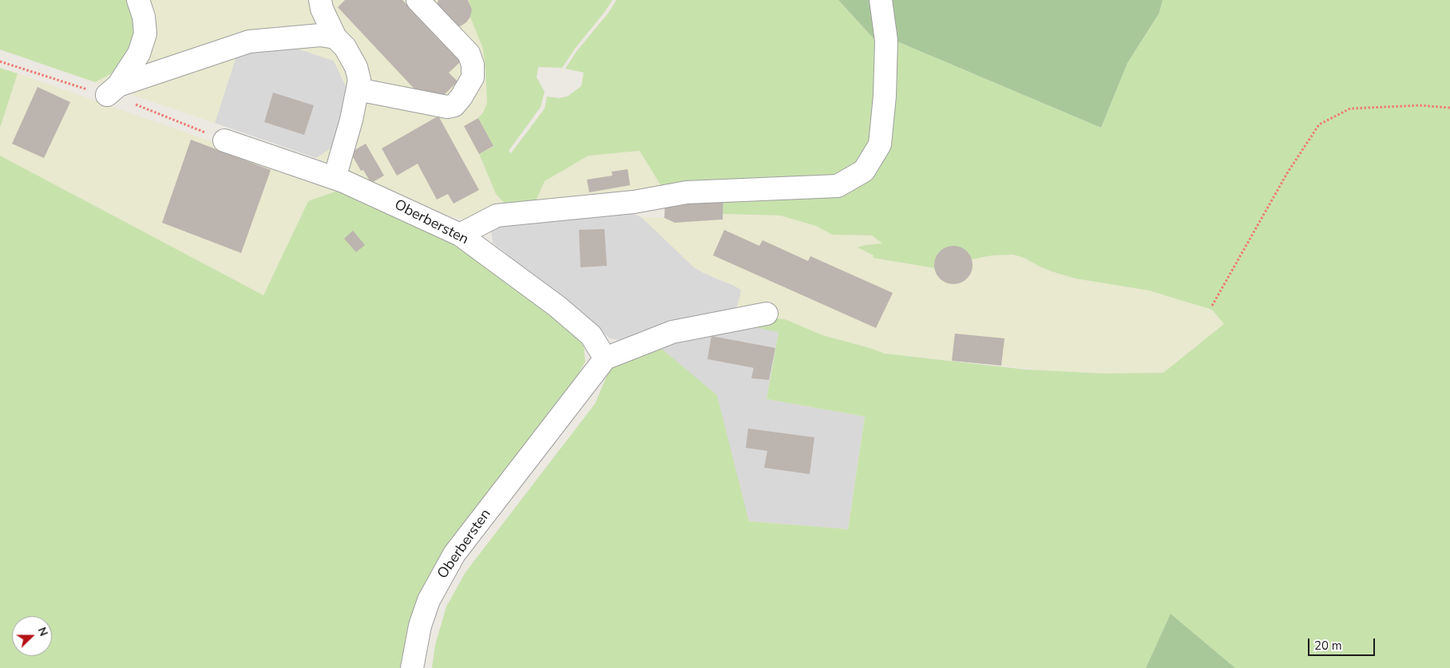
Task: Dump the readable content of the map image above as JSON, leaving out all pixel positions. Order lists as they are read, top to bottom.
{
  "streets": {
    "street": ["Oberbersten"]
  },
  "scale_bar": "20 m",
  "north": "right"
}
